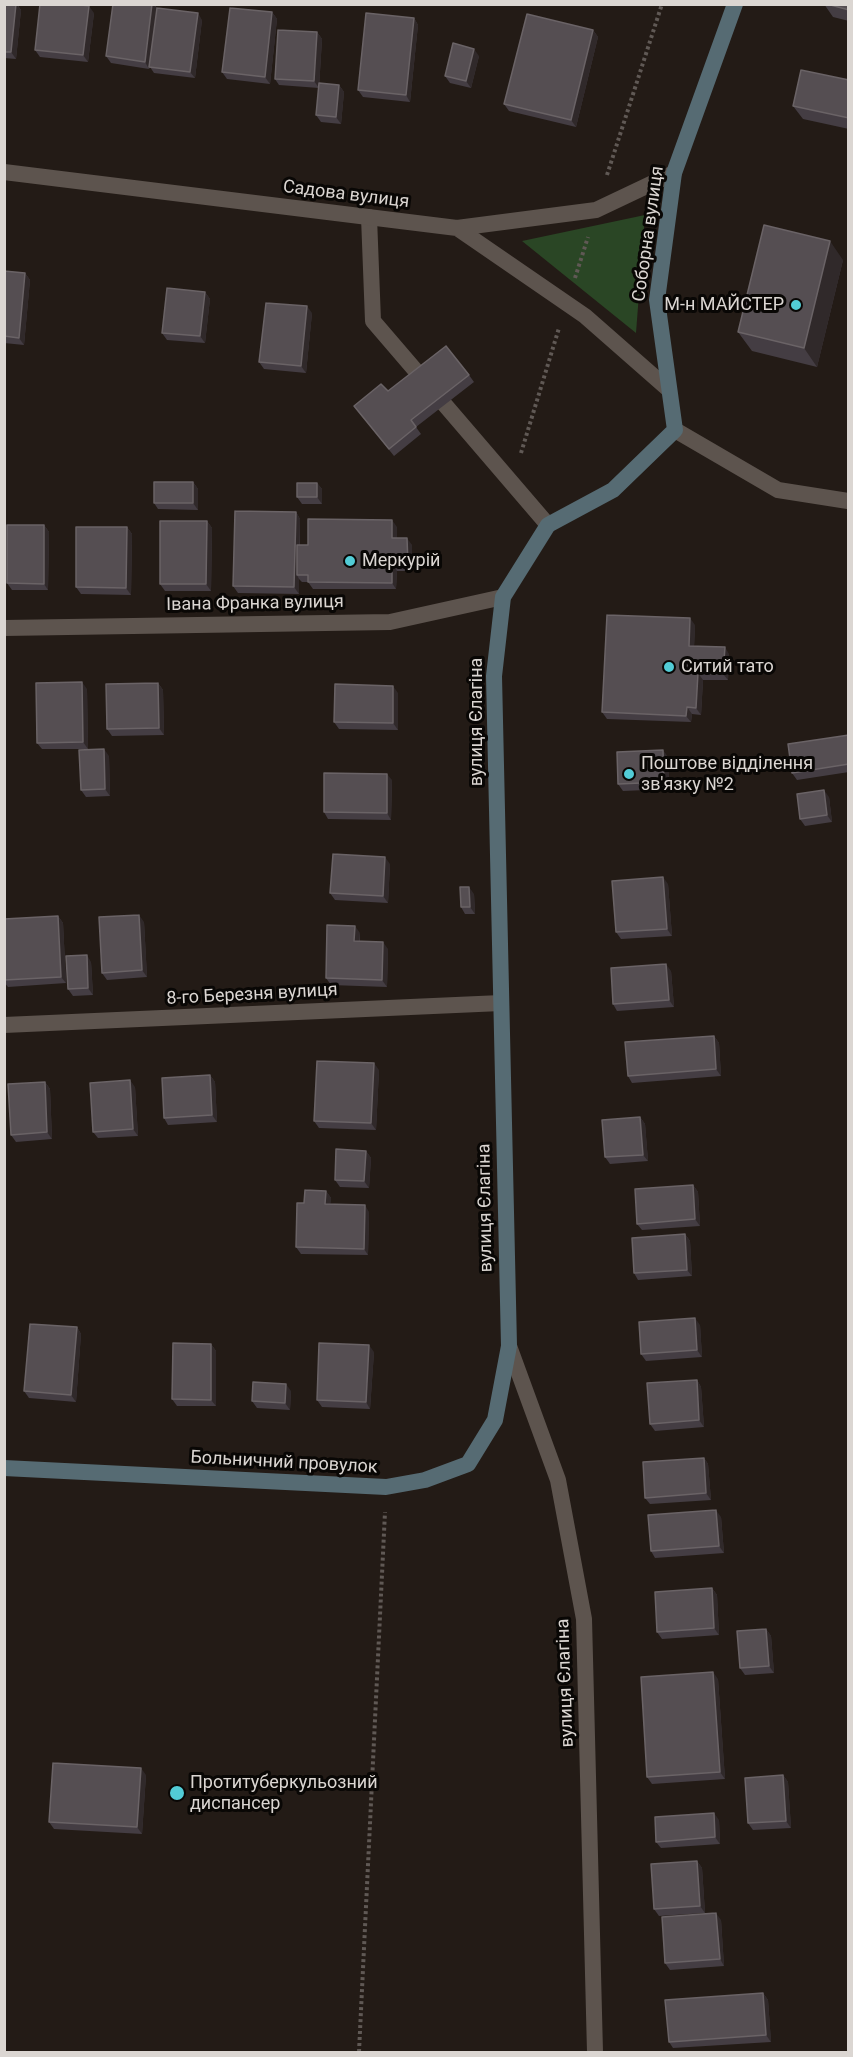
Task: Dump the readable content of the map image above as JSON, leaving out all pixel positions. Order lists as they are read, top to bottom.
{
  "streets": {
    "main road": ["Соборна вулиця", "вулиця Єлагіна", "Больничний провулок"],
    "street": ["Садова вулиця", "Івана Франка вулиця", "8-го Березня вулиця"]
  },
  "crossings": [
    ["Садова вулиця", "Соборна вулиця"],
    ["Соборна вулиця", "вулиця Єлагіна"],
    ["Івана Франка вулиця", "вулиця Єлагіна"],
    ["вулиця Єлагіна", "8-го Березня вулиця"],
    ["вулиця Єлагіна", "Больничний провулок"]
  ],
  "places": [
    "М-н МАЙСТЕР",
    "Меркурій",
    "Ситий тато",
    "Поштове відділення зв'язку №2",
    "Протитуберкульозний диспансер"
  ]
}
